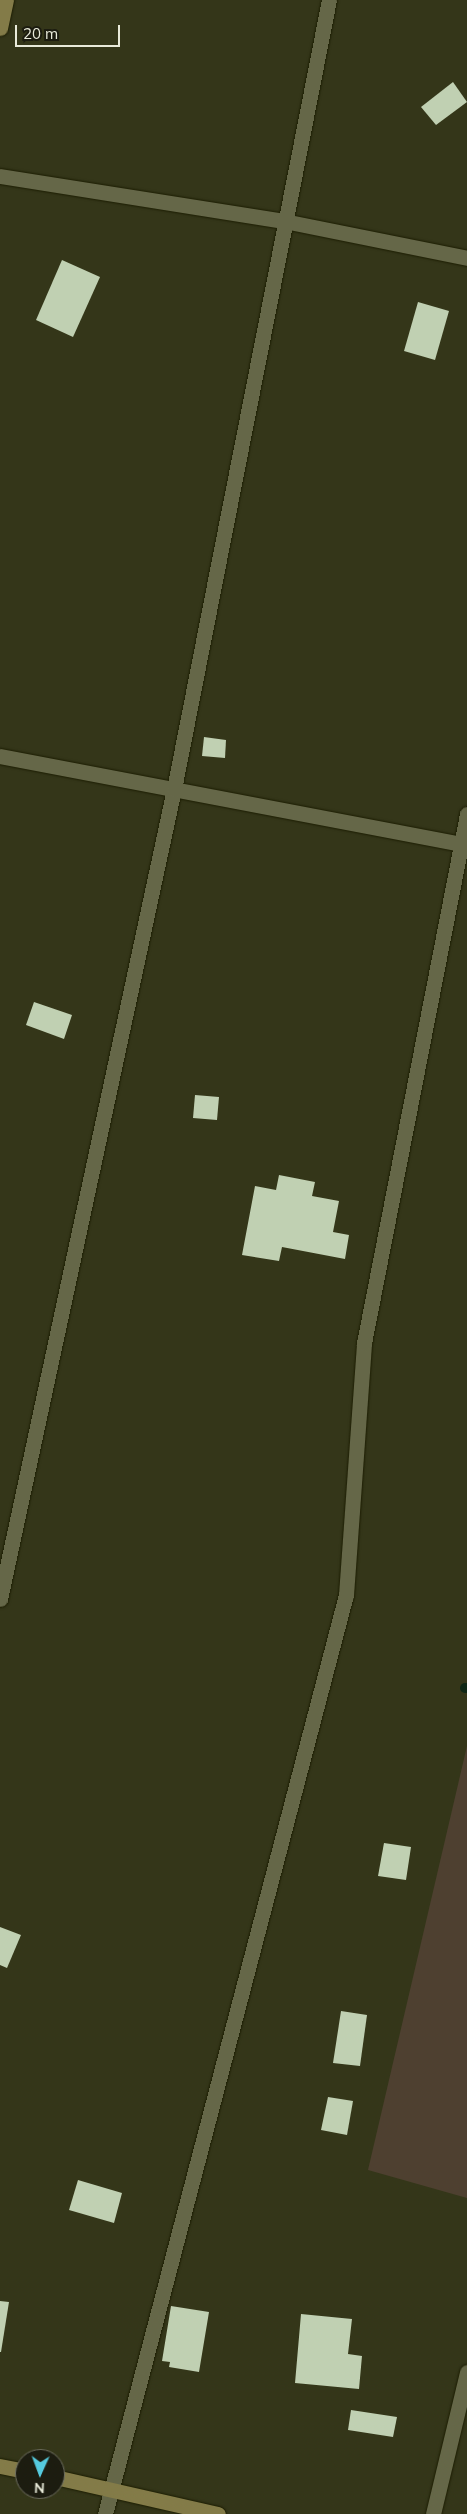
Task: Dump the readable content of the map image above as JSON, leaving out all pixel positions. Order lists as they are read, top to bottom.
{
  "scale_bar": "20 m",
  "north": "bottom"
}
